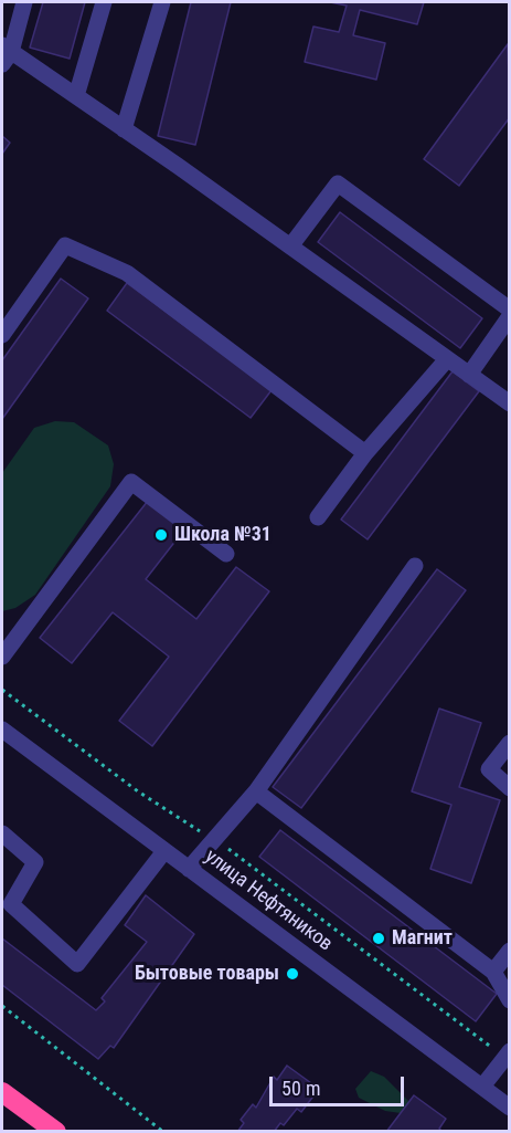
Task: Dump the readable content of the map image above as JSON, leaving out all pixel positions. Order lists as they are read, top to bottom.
{
  "streets": {
    "street": ["улица Нефтяников"]
  },
  "places": ["Школа №31", "Магнит", "Бытовые товары"],
  "scale_bar": "50 m"
}
